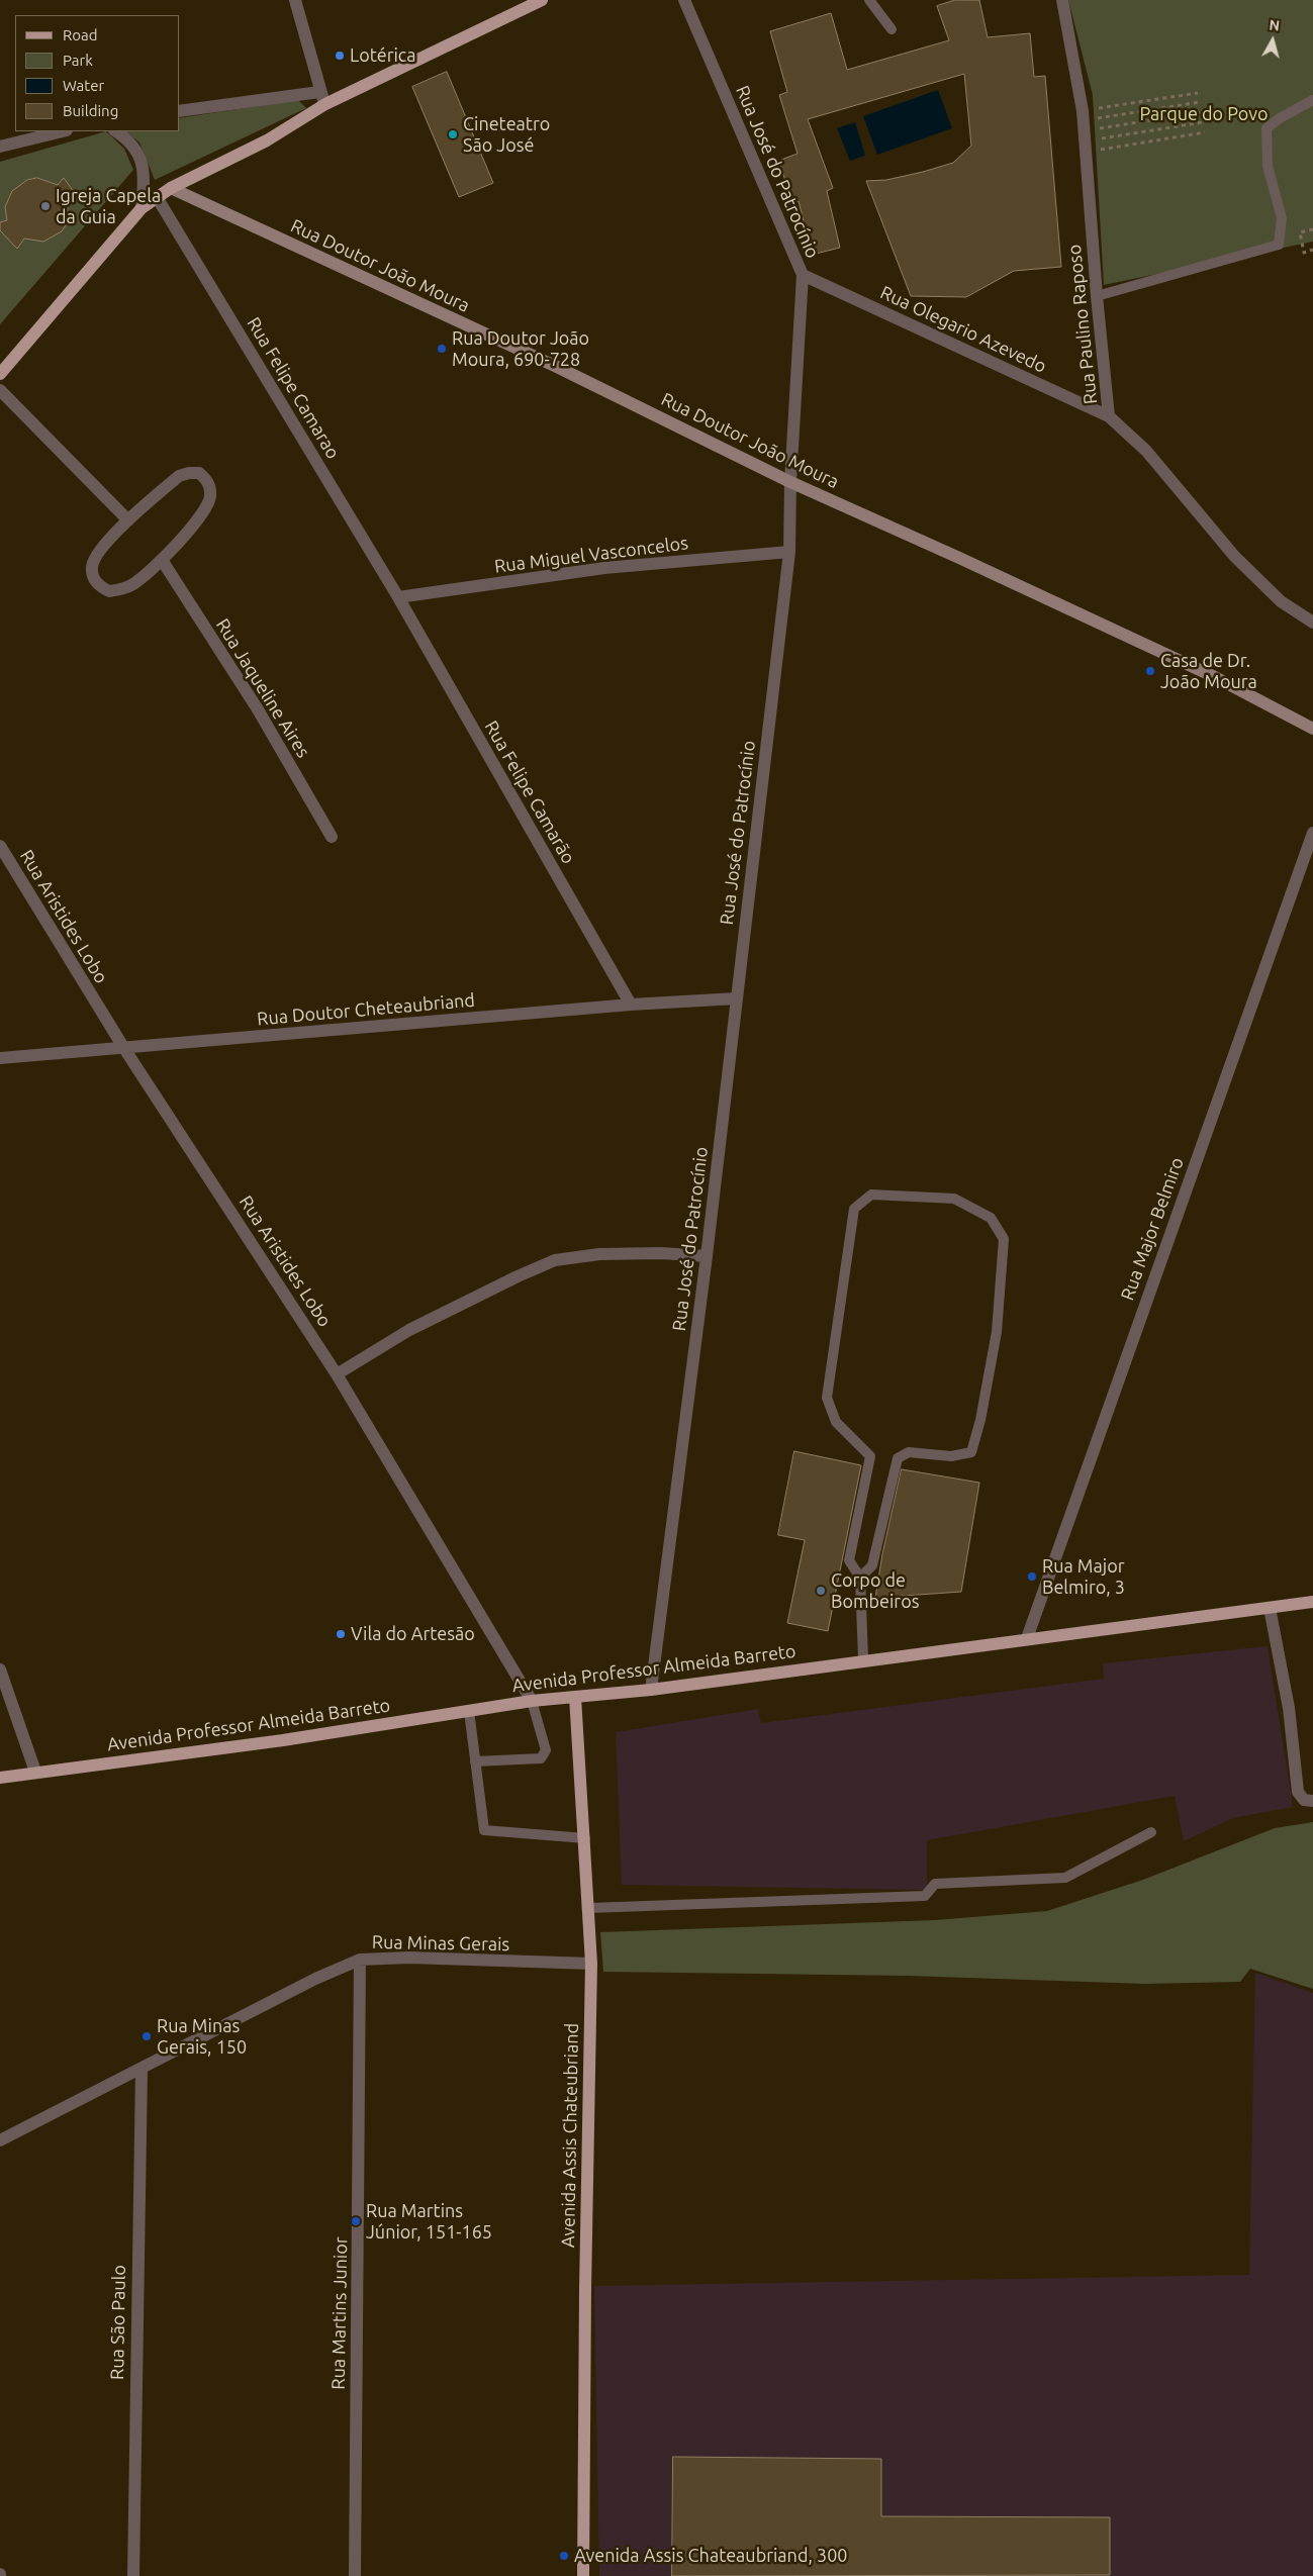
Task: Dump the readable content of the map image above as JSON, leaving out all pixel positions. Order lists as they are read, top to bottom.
{
  "streets": {
    "main road": ["Rua Doutor João Moura", "Avenida Professor Almeida Barreto", "Avenida Assis Chateubriand"],
    "street": [
      "Rua José do Patrocínio",
      "Rua Paulino Raposo",
      "Rua Olegario Azevedo",
      "Rua Felipe Camarao",
      "Rua Miguel Vasconcelos",
      "Rua Jaqueline Aires",
      "Rua Felipe Camarão",
      "Rua Aristides Lobo",
      "Rua Doutor Cheteaubriand",
      "Rua Major Belmiro",
      "Rua Minas Gerais",
      "Rua Martins Junior",
      "Rua São Paulo"
    ]
  },
  "crossings": [
    ["Rua José do Patrocínio", "Rua Doutor João Moura"],
    ["Rua José do Patrocínio", "Rua Olegario Azevedo"],
    ["Rua José do Patrocínio", "Rua Miguel Vasconcelos"],
    ["Rua José do Patrocínio", "Rua Doutor Cheteaubriand"],
    ["Rua José do Patrocínio", "Avenida Professor Almeida Barreto"],
    ["Rua Paulino Raposo", "Rua Olegario Azevedo"],
    ["Rua Felipe Camarao", "Rua Miguel Vasconcelos"],
    ["Rua Felipe Camarao", "Rua Felipe Camarão"],
    ["Rua Miguel Vasconcelos", "Rua Felipe Camarão"],
    ["Rua Felipe Camarão", "Rua Doutor Cheteaubriand"],
    ["Rua Aristides Lobo", "Rua Doutor Cheteaubriand"],
    ["Rua Aristides Lobo", "Avenida Professor Almeida Barreto"],
    ["Rua Major Belmiro", "Avenida Professor Almeida Barreto"],
    ["Avenida Professor Almeida Barreto", "Avenida Assis Chateubriand"],
    ["Rua Minas Gerais", "Avenida Assis Chateubriand"],
    ["Rua Minas Gerais", "Rua Martins Junior"],
    ["Rua Minas Gerais", "Rua São Paulo"]
  ],
  "parks": ["Parque do Povo"],
  "places": [
    "Lotérica",
    "Cineteatro São José",
    "Igreja Capela da Guia",
    "Rua Doutor João Moura, 690-728",
    "Casa de Dr. João Moura",
    "Rua Major Belmiro, 3",
    "Corpo de Bombeiros",
    "Vila do Artesão",
    "Rua Minas Gerais, 150",
    "Rua Martins Júnior, 151-165",
    "Avenida Assis Chateaubriand, 300"
  ],
  "legend": [
    "Road",
    "Park",
    "Water",
    "Building"
  ],
  "north": "top"
}
